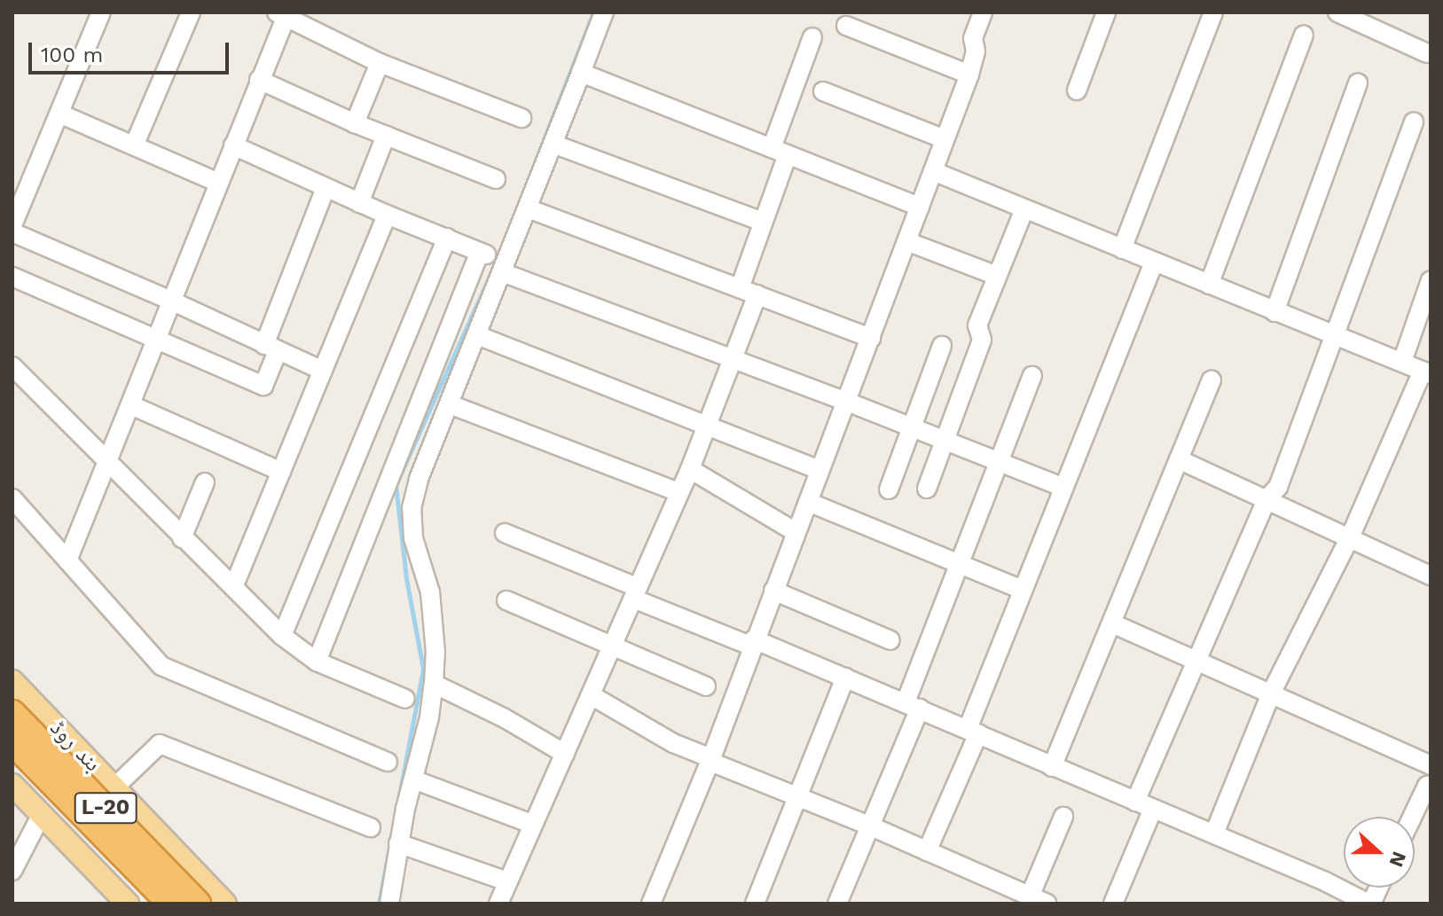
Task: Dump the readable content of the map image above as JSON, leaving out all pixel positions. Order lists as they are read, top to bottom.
{
  "streets": {
    "highway": ["L-20"],
    "main road": ["بند روڈ"]
  },
  "scale_bar": "100 m",
  "north": "right"
}
